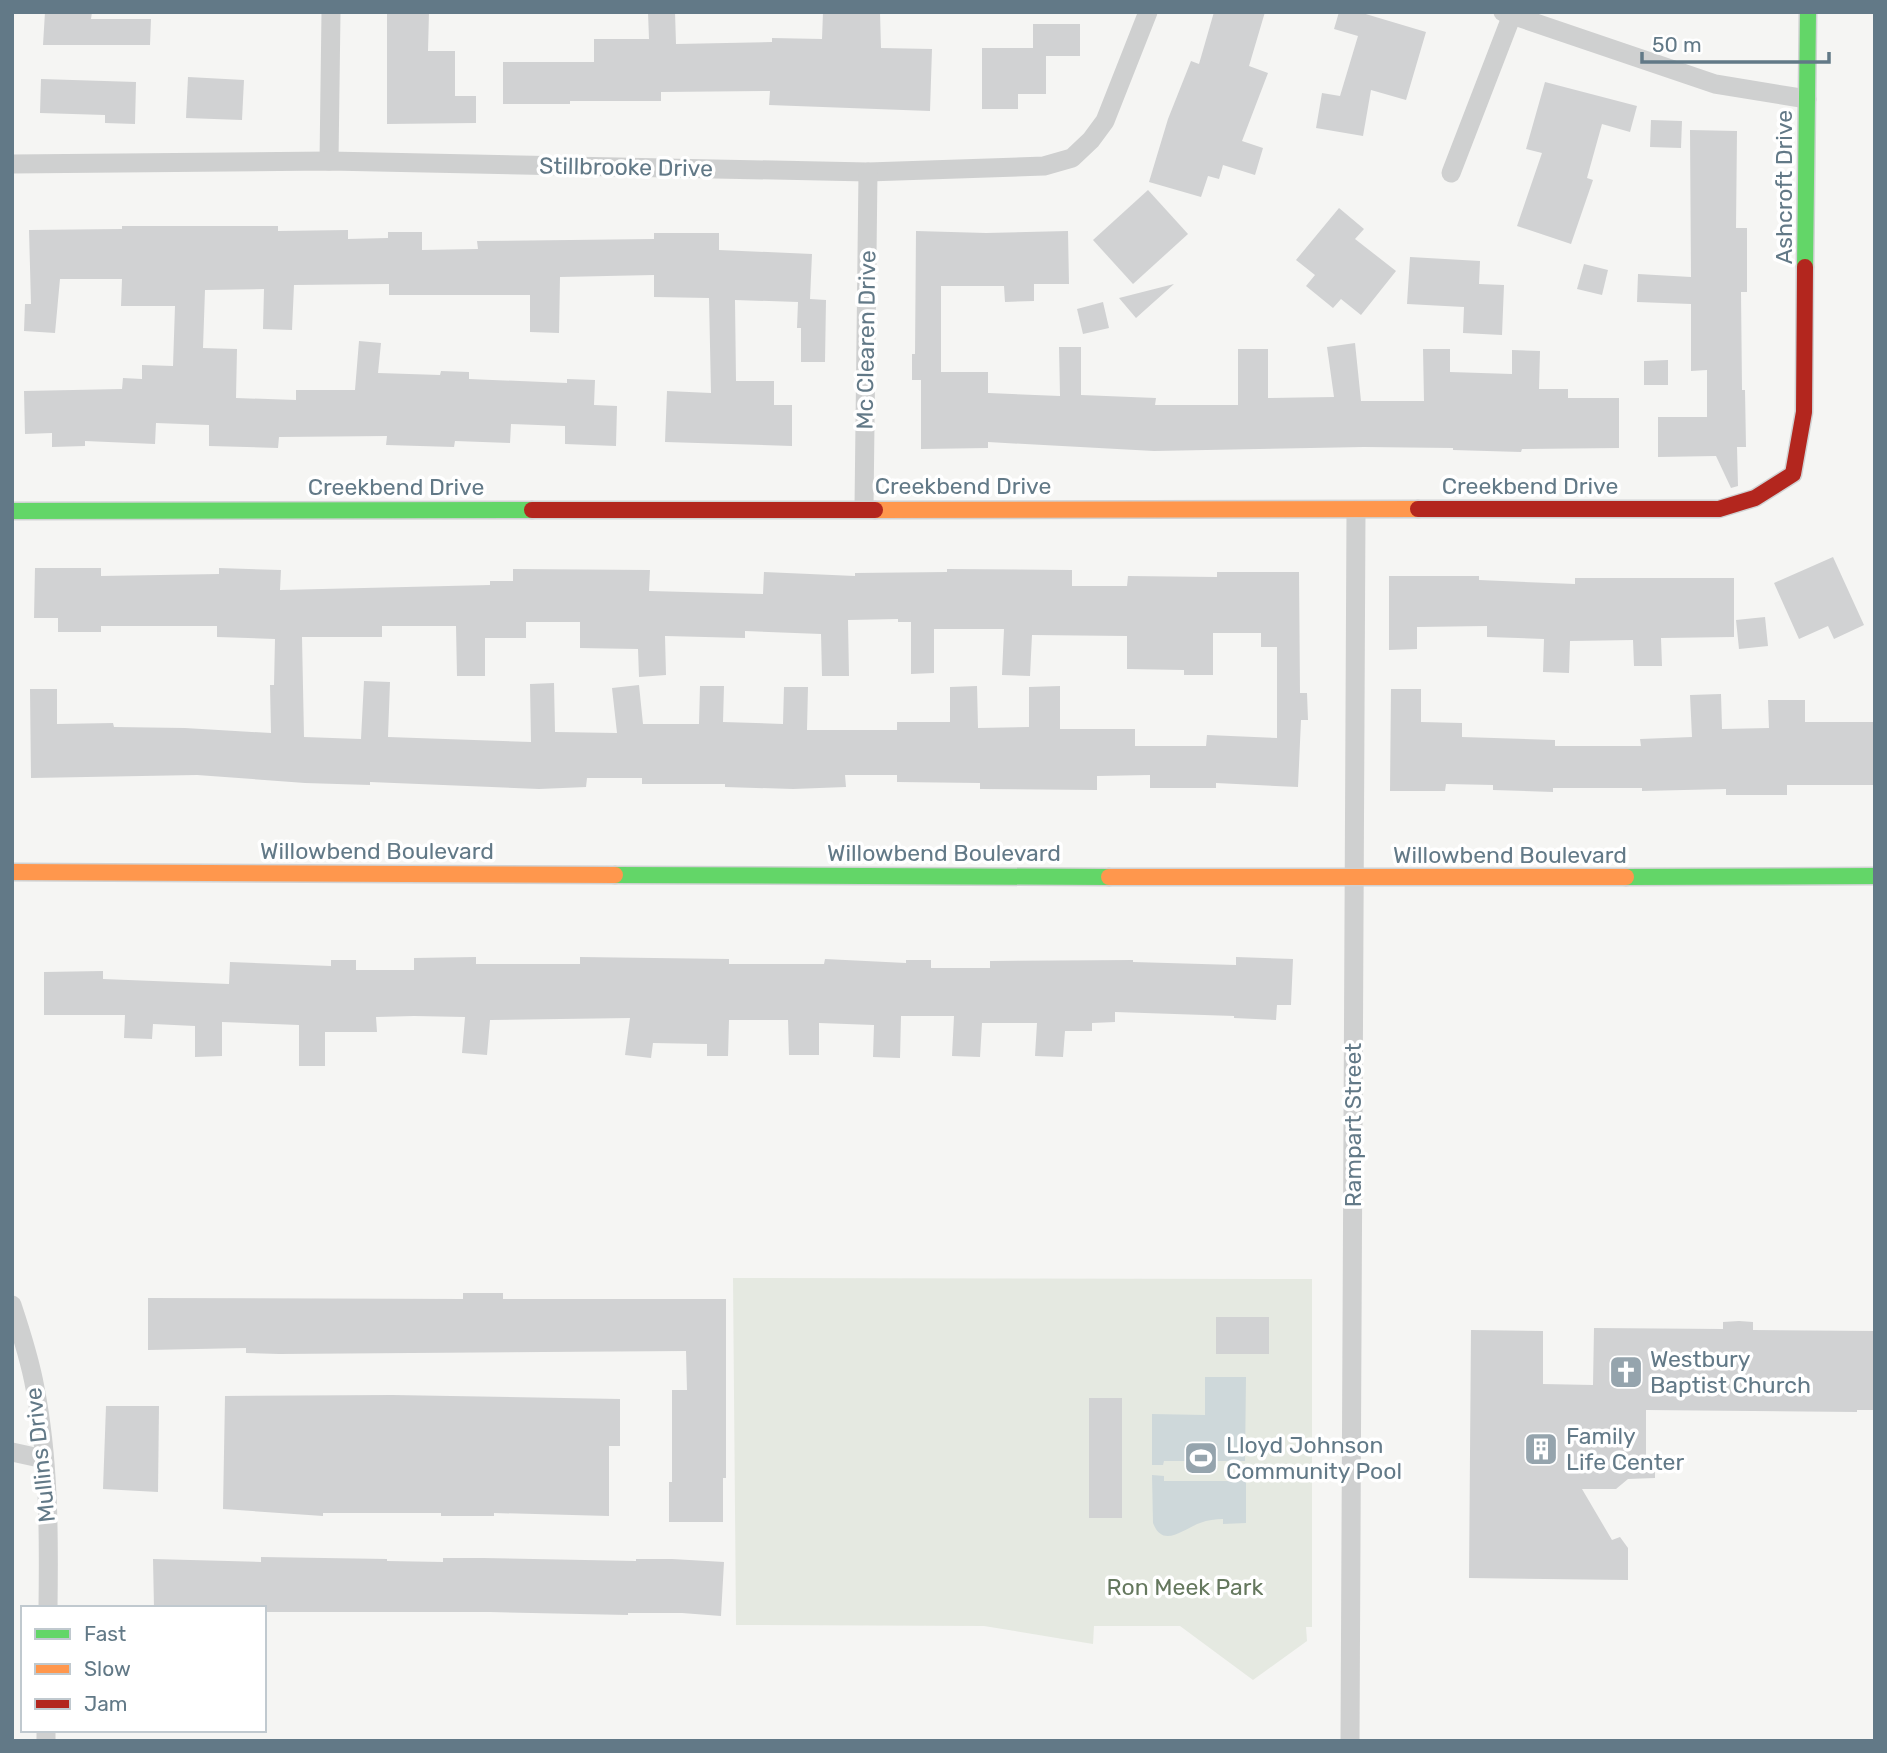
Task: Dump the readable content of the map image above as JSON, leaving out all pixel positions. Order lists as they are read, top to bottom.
{
  "streets": {
    "street": [
      "Stillbrooke Drive",
      "Ashcroft Drive",
      "Mc Clearen Drive",
      "Creekbend Drive",
      "Willowbend Boulevard",
      "Rampart Street",
      "Mullins Drive"
    ]
  },
  "crossings": [
    ["Stillbrooke Drive", "Mc Clearen Drive"],
    ["Ashcroft Drive", "Creekbend Drive"],
    ["Mc Clearen Drive", "Creekbend Drive"],
    ["Creekbend Drive", "Rampart Street"],
    ["Willowbend Boulevard", "Rampart Street"]
  ],
  "parks": ["Ron Meek Park"],
  "places": {
    "church": ["Westbury Baptist Church"],
    "building": ["Family Life Center"],
    "sports": ["Lloyd Johnson Community Pool"]
  },
  "legend": ["Fast", "Slow", "Jam"],
  "scale_bar": "50 m"
}
